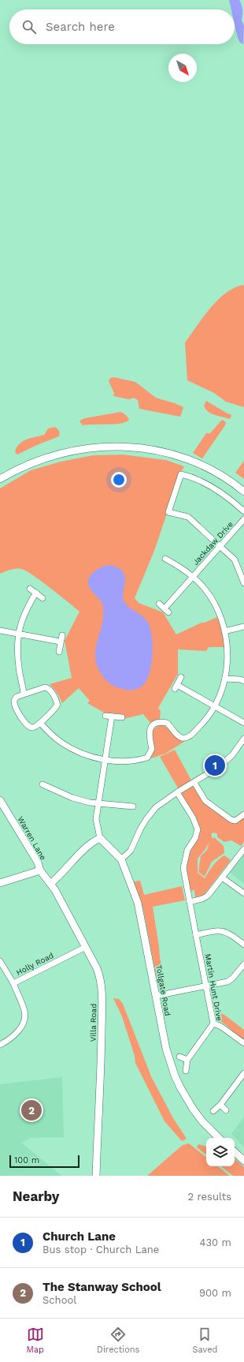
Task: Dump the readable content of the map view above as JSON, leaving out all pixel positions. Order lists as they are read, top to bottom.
{
  "streets": {
    "street": [
      "Jackdaw Drive",
      "Warren Lane",
      "Holly Road",
      "Martin Hunt Drive",
      "Tollgate Road",
      "Villa Road"
    ]
  },
  "crossings": [
    ["Warren Lane", "Villa Road"],
    ["Holly Road", "Villa Road"]
  ],
  "scale_bar": "100 m",
  "north": "bottom right",
  "page": {
    "search": "Search here",
    "pins": ["1", "2"],
    "scale": "100 m",
    "heading": ["Nearby", "2 results"],
    "list": [
      {
        "mark": "1",
        "name": "Church Lane",
        "note": "Bus stop · Church Lane",
        "value": "430 m"
      },
      {
        "mark": "2",
        "name": "The Stanway School",
        "note": "School",
        "value": "900 m"
      }
    ],
    "nav": ["Map", "Directions", "Saved"]
  }
}
